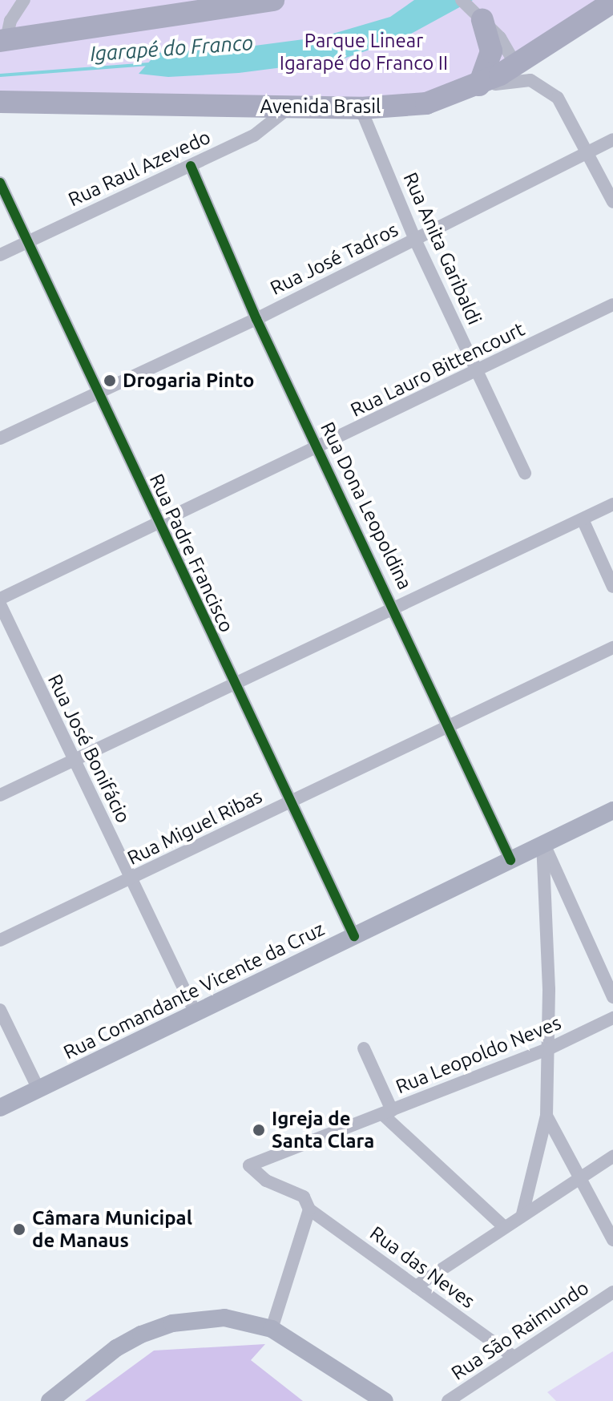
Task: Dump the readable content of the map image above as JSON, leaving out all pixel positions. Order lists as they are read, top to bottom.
{
  "streets": {
    "highway": ["Avenida Brasil"],
    "street": [
      "Rua Raul Azevedo",
      "Rua Anita Garibaldi",
      "Rua José Tadros",
      "Rua Lauro Bittencourt",
      "Rua Dona Leopoldina",
      "Rua Padre Francisco",
      "Rua José Bonifácio",
      "Rua Miguel Ribas",
      "Rua Comandante Vicente da Cruz",
      "Rua Leopoldo Neves",
      "Rua das Neves",
      "Rua São Raimundo"
    ]
  },
  "crossings": [
    ["Avenida Brasil", "Rua Raul Azevedo"],
    ["Avenida Brasil", "Rua Anita Garibaldi"],
    ["Rua Raul Azevedo", "Rua Dona Leopoldina"],
    ["Rua Raul Azevedo", "Rua Padre Francisco"],
    ["Rua Anita Garibaldi", "Rua José Tadros"],
    ["Rua Anita Garibaldi", "Rua Lauro Bittencourt"],
    ["Rua José Tadros", "Rua Dona Leopoldina"],
    ["Rua José Tadros", "Rua Padre Francisco"],
    ["Rua Lauro Bittencourt", "Rua Dona Leopoldina"],
    ["Rua Lauro Bittencourt", "Rua Padre Francisco"],
    ["Rua Dona Leopoldina", "Rua Miguel Ribas"],
    ["Rua Dona Leopoldina", "Rua Comandante Vicente da Cruz"],
    ["Rua Padre Francisco", "Rua Miguel Ribas"],
    ["Rua Padre Francisco", "Rua Comandante Vicente da Cruz"],
    ["Rua José Bonifácio", "Rua Miguel Ribas"],
    ["Rua José Bonifácio", "Rua Comandante Vicente da Cruz"],
    ["Rua Leopoldo Neves", "Rua das Neves"],
    ["Rua das Neves", "Rua São Raimundo"]
  ],
  "water": ["Igarapé do Franco"],
  "parks": ["Parque Linear Igarapé do Franco II"],
  "places": ["Drogaria Pinto", "Igreja de Santa Clara", "Câmara Municipal de Manaus"]
}
